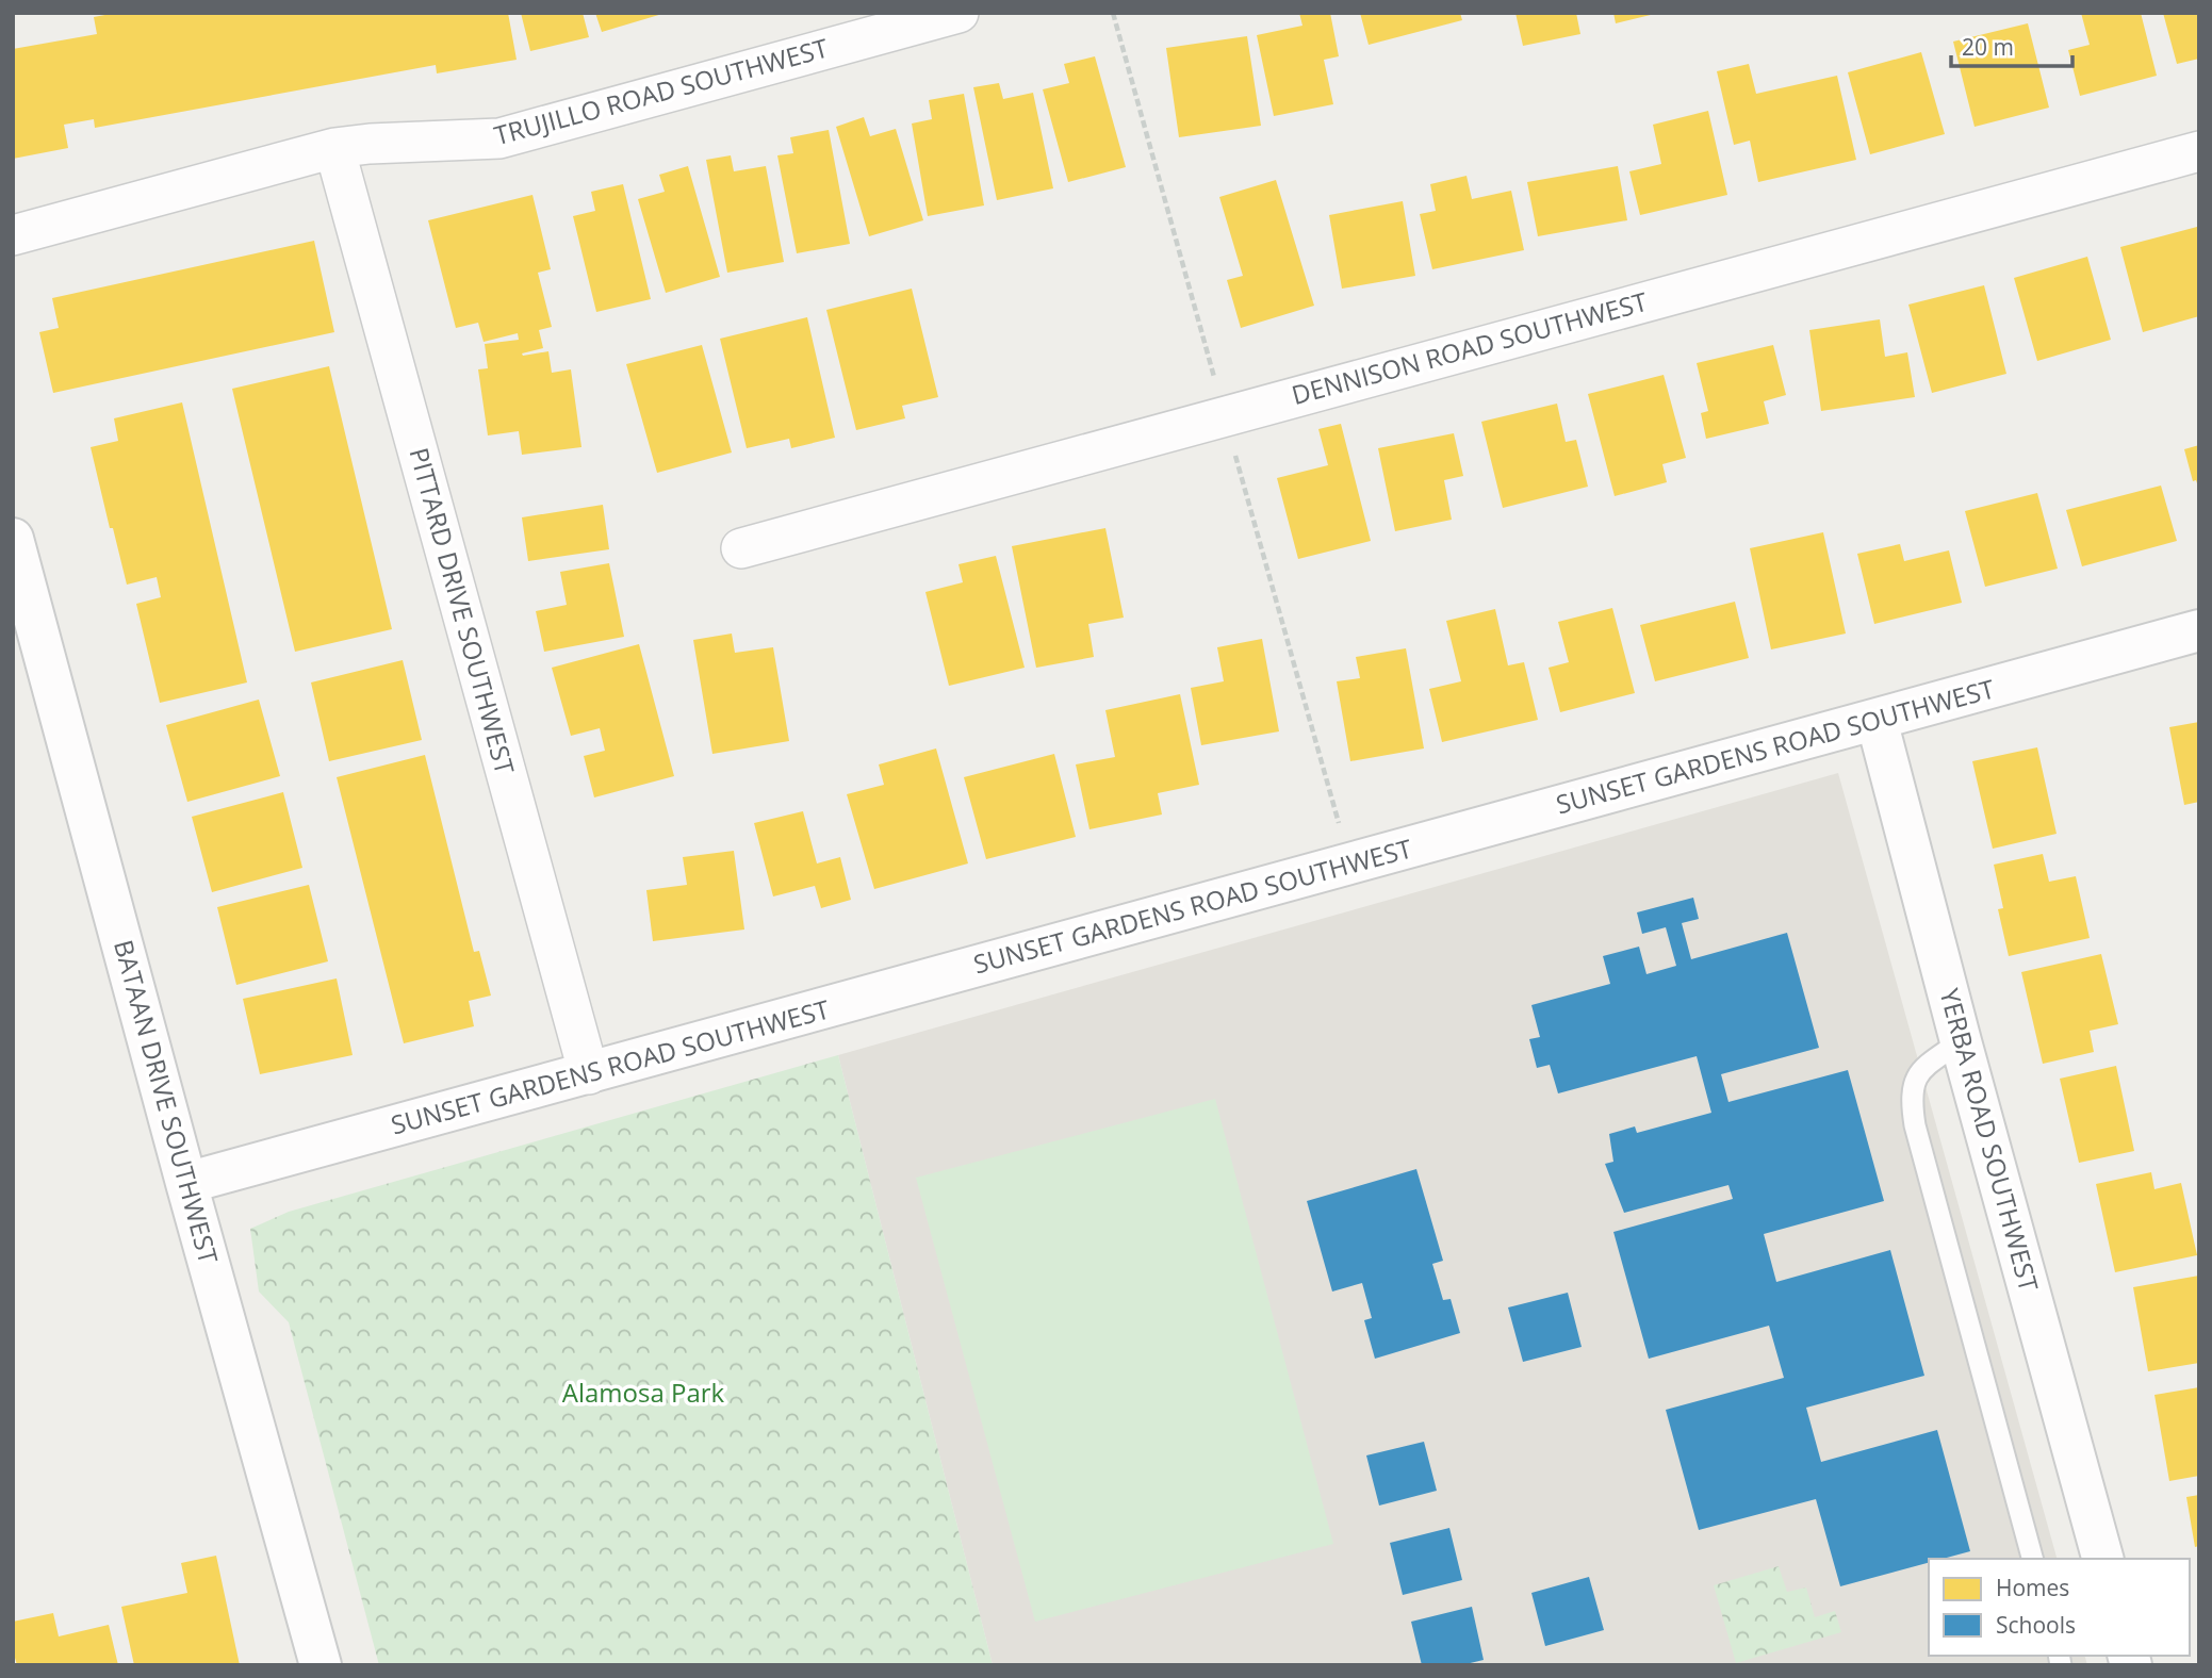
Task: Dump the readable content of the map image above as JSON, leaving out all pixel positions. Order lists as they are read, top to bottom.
{
  "streets": {
    "street": [
      "TRUJILLO ROAD SOUTHWEST",
      "DENNISON ROAD SOUTHWEST",
      "PITTARD DRIVE SOUTHWEST",
      "SUNSET GARDENS ROAD SOUTHWEST",
      "BATAAN DRIVE SOUTHWEST",
      "YERBA ROAD SOUTHWEST"
    ]
  },
  "crossings": [
    ["TRUJILLO ROAD SOUTHWEST", "PITTARD DRIVE SOUTHWEST"],
    ["PITTARD DRIVE SOUTHWEST", "SUNSET GARDENS ROAD SOUTHWEST"],
    ["SUNSET GARDENS ROAD SOUTHWEST", "BATAAN DRIVE SOUTHWEST"],
    ["SUNSET GARDENS ROAD SOUTHWEST", "YERBA ROAD SOUTHWEST"]
  ],
  "parks": ["Alamosa Park"],
  "legend": ["Homes", "Schools"],
  "scale_bar": "20 m"
}
